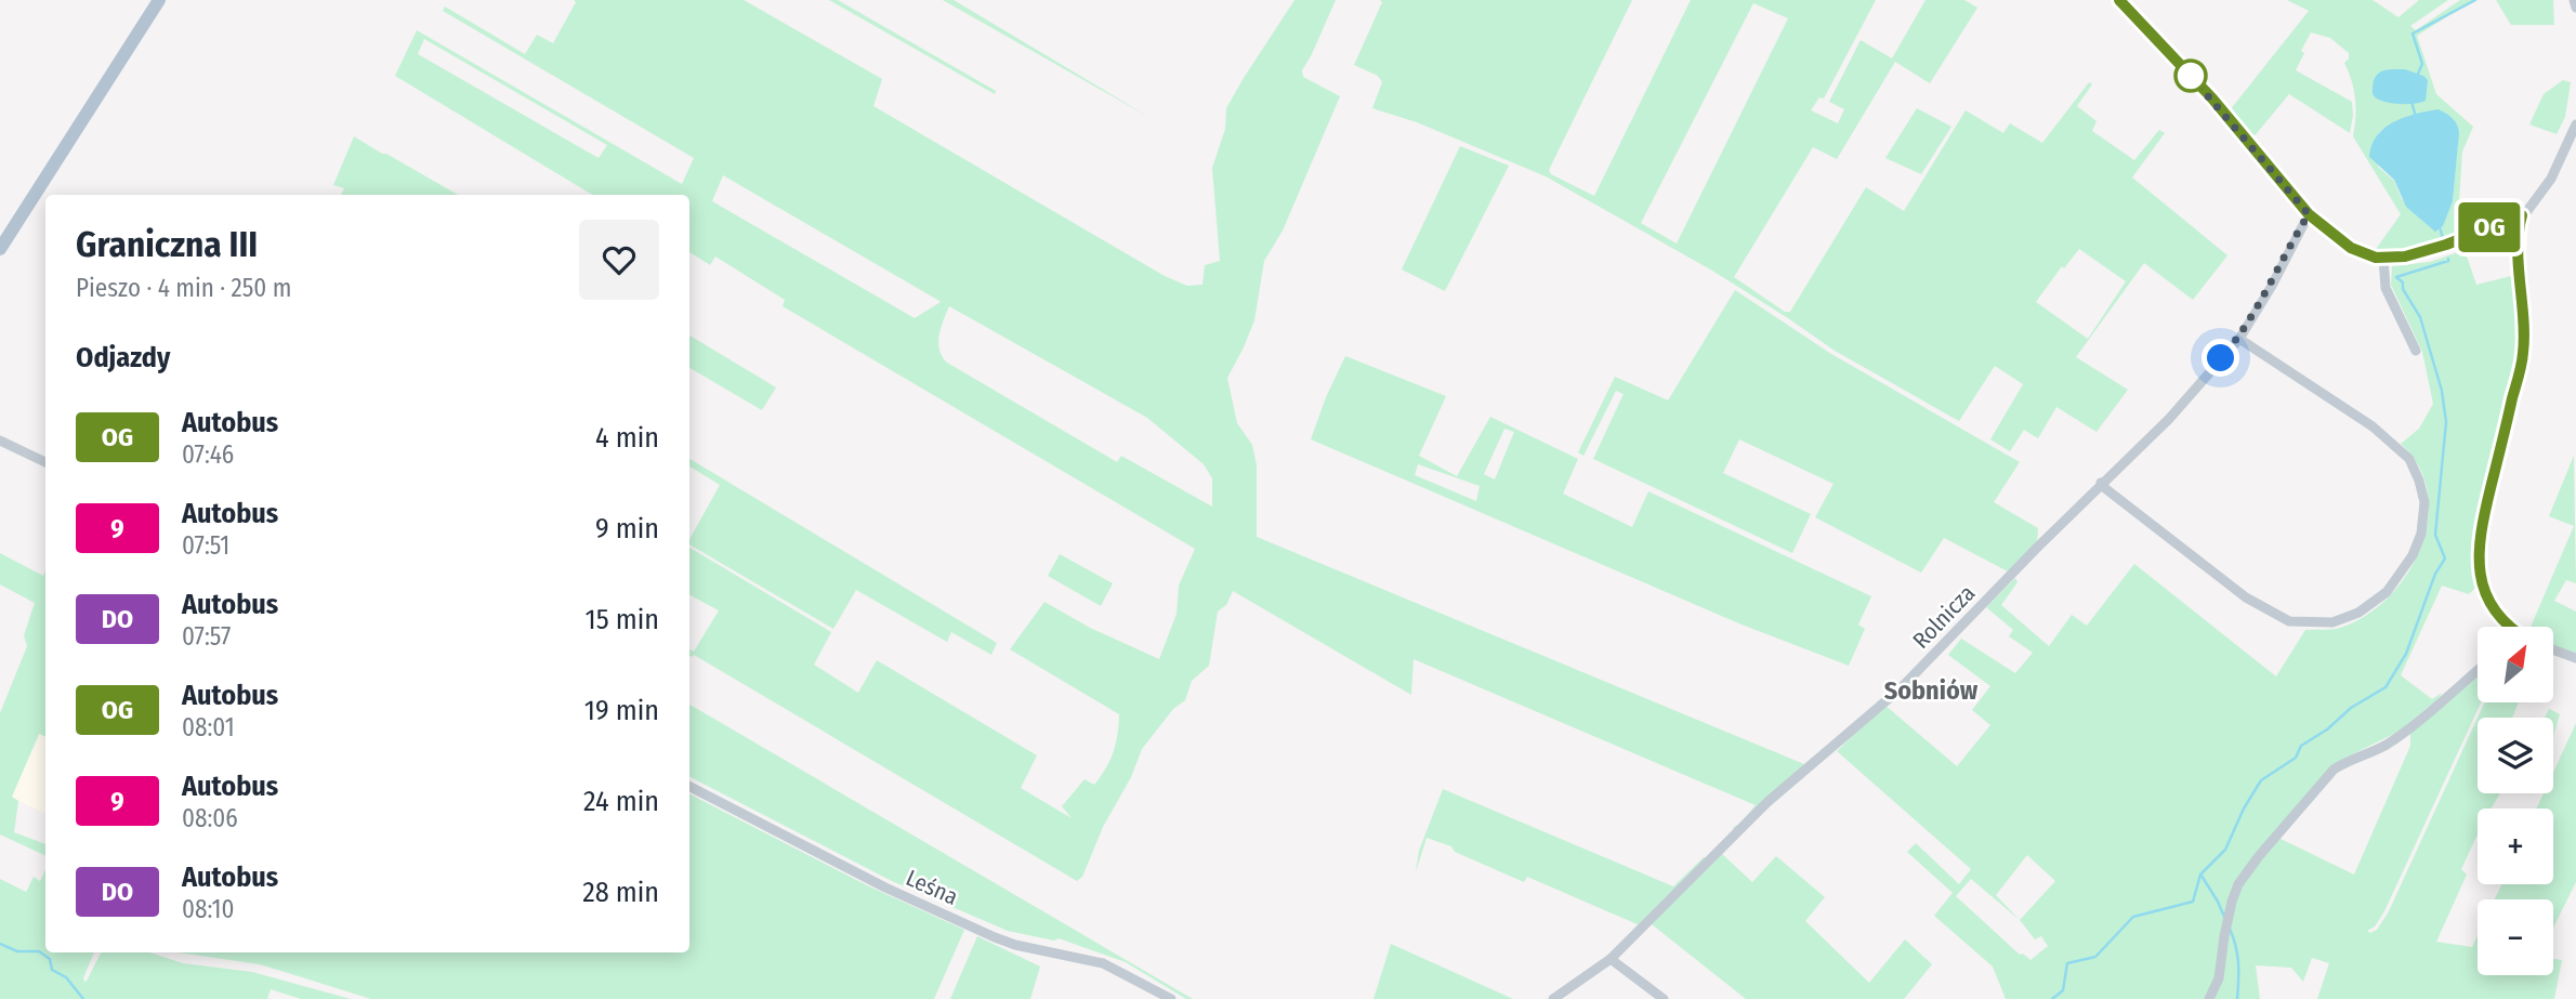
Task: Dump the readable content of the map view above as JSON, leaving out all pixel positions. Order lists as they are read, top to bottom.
{
  "streets": {
    "street": ["Rolnicza", "Leśna"]
  },
  "districts": ["Sobniów"],
  "lines": ["bus line OG"],
  "north": "top right",
  "page": {
    "on_map": "OG",
    "heading": [
      ["Graniczna III", "Pieszo · 4 min · 250 m"],
      "Odjazdy"
    ],
    "list": [
      {
        "mark": "OG",
        "name": "Autobus",
        "note": "07:46",
        "value": "4 min"
      },
      {
        "mark": "9",
        "name": "Autobus",
        "note": "07:51",
        "value": "9 min"
      },
      {
        "mark": "DO",
        "name": "Autobus",
        "note": "07:57",
        "value": "15 min"
      },
      {
        "mark": "OG",
        "name": "Autobus",
        "note": "08:01",
        "value": "19 min"
      },
      {
        "mark": "9",
        "name": "Autobus",
        "note": "08:06",
        "value": "24 min"
      },
      {
        "mark": "DO",
        "name": "Autobus",
        "note": "08:10",
        "value": "28 min"
      }
    ],
    "map_buttons": ["+", "−"]
  }
}
